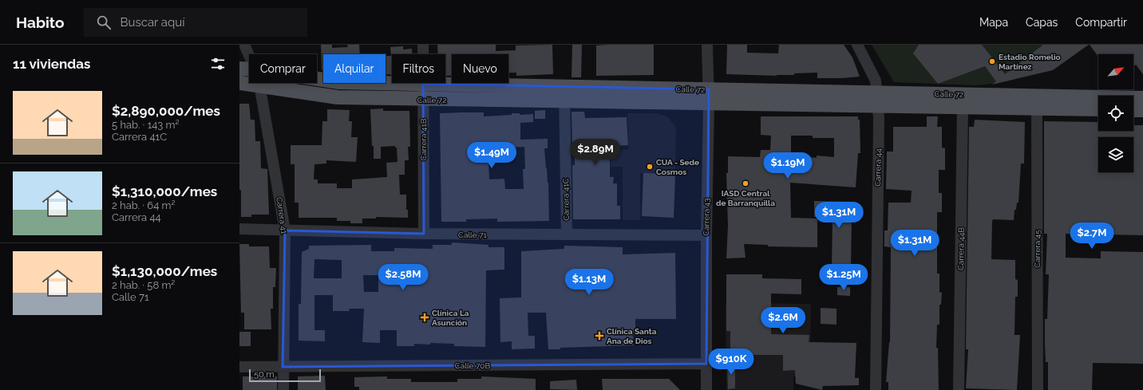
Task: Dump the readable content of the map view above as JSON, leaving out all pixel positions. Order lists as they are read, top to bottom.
{
  "streets": {
    "main road": ["Calle 72"],
    "street": [
      "Carrera 41B",
      "Carrera 44",
      "Carrera 41C",
      "Carrera 41",
      "Carrera 43",
      "Calle 71",
      "Carrera 44B",
      "Carrera 45",
      "Calle 70B"
    ]
  },
  "crossings": [
    ["Calle 72", "Carrera 41B"],
    ["Calle 72", "Carrera 44"],
    ["Calle 72", "Carrera 41C"],
    ["Calle 72", "Carrera 41"],
    ["Calle 72", "Carrera 43"],
    ["Calle 72", "Carrera 44B"],
    ["Calle 72", "Carrera 45"],
    ["Carrera 41B", "Calle 71"],
    ["Carrera 41C", "Calle 71"],
    ["Carrera 41", "Calle 71"],
    ["Carrera 41", "Calle 70B"],
    ["Carrera 43", "Calle 71"],
    ["Carrera 43", "Calle 70B"]
  ],
  "places": {
    "other": ["Estadio Romelio Martínez", "CUA - Sede Cosmos", "IASD Central de Barranquilla"],
    "health": ["Clínica La Asunción", "Clínica Santa Ana de Dios"]
  },
  "scale_bar": "50 m",
  "north": "top right",
  "page": {
    "header": "Habito",
    "search": "Buscar aquí",
    "nav": ["Mapa", "Capas", "Compartir"],
    "heading": "11 viviendas",
    "chip": [
      "Comprar",
      "Alquilar",
      "Filtros",
      "Nuevo"
    ],
    "list": [
      {
        "name": "$2,890,000/mes",
        "note": "5 hab. · 143 m² · Carrera 41C"
      },
      {
        "name": "$1,310,000/mes",
        "note": "2 hab. · 64 m² · Carrera 44"
      },
      {
        "name": "$1,130,000/mes",
        "note": "2 hab. · 58 m² · Calle 71"
      }
    ],
    "price": [
      "$2.89M",
      "$1.49M",
      "$1.19M",
      "$1.31M",
      "$2.7M",
      "$1.31M",
      "$2.58M",
      "$1.25M",
      "$1.13M",
      "$2.6M",
      "$910K"
    ],
    "scale": "50 m"
  }
}
